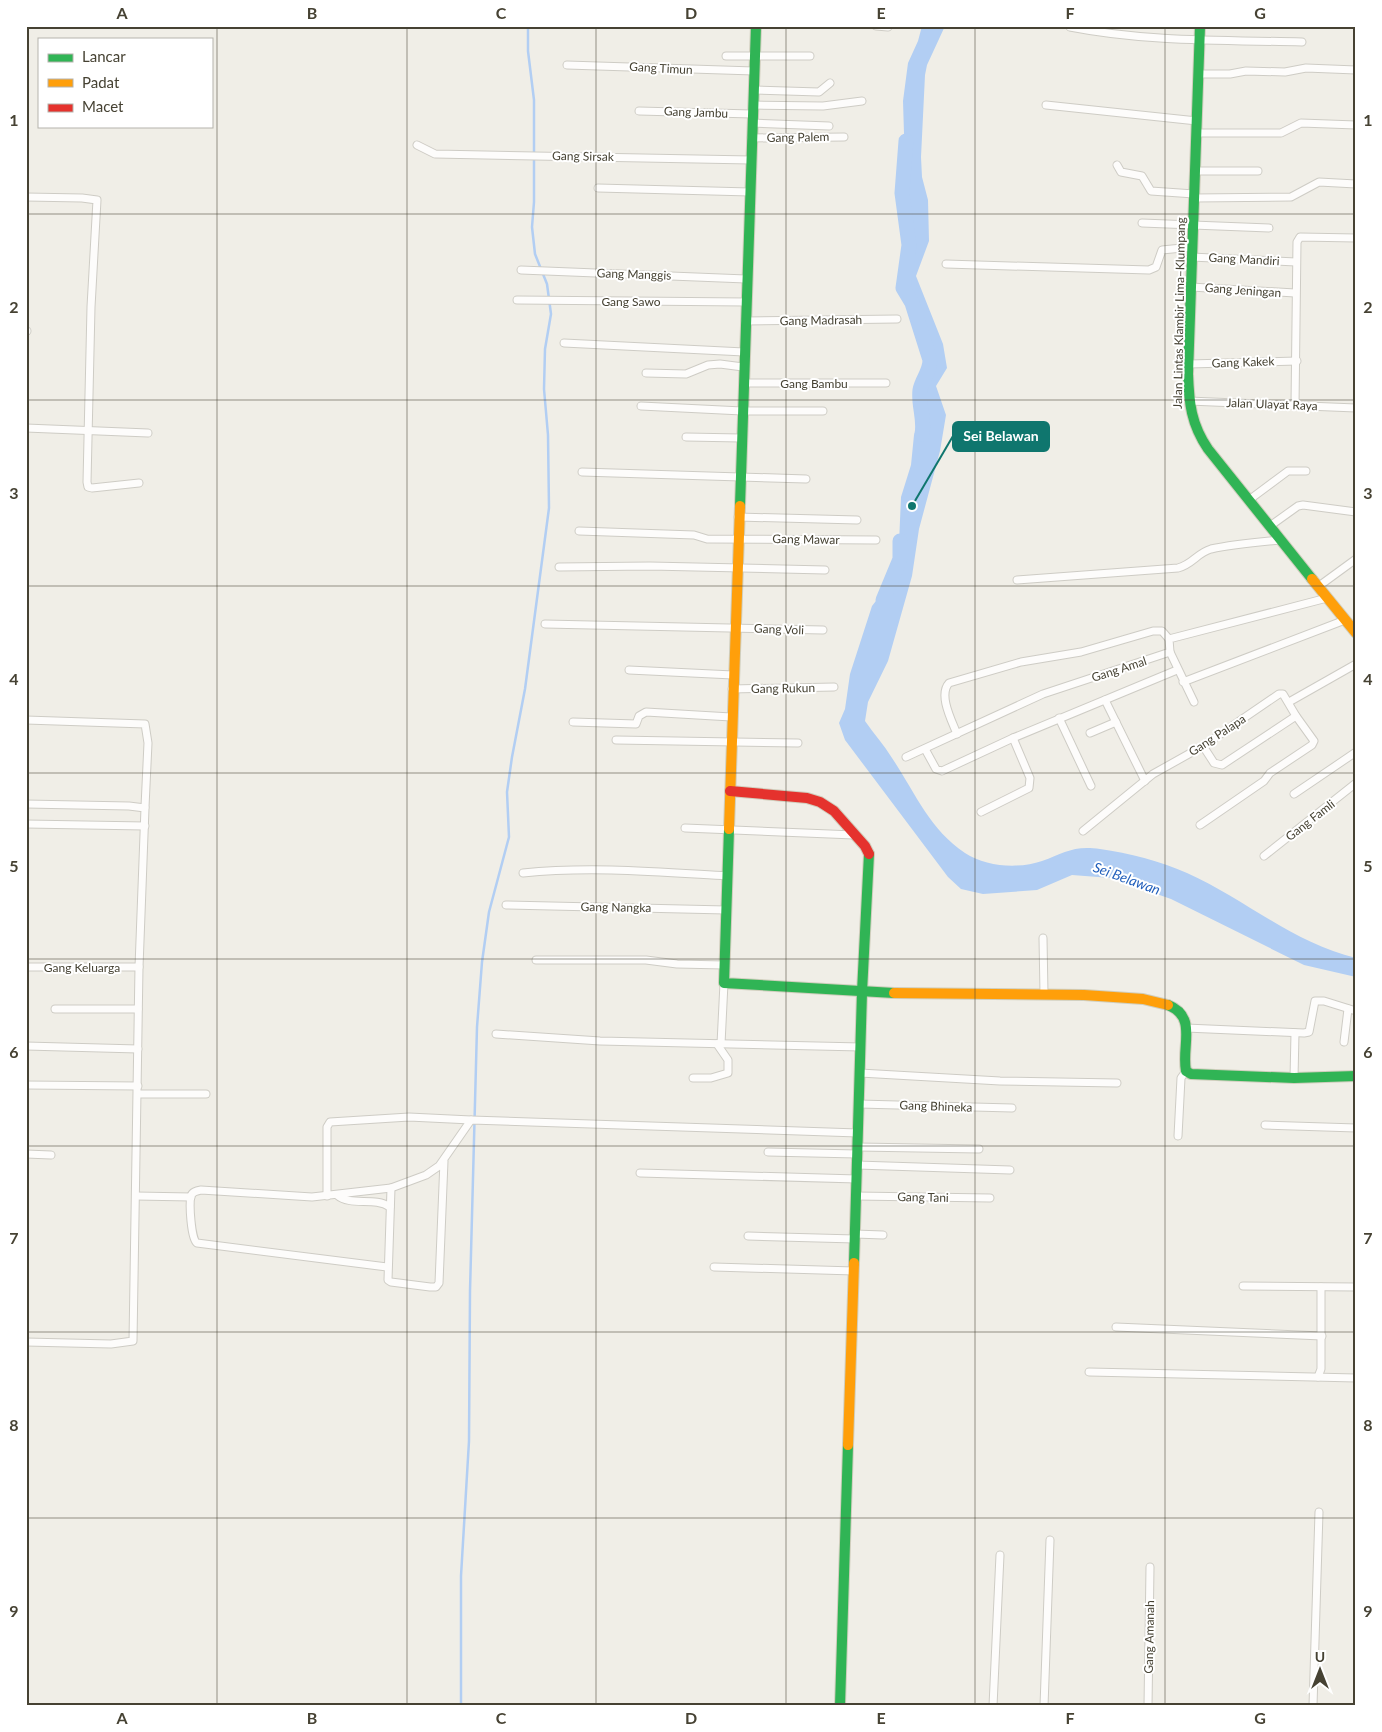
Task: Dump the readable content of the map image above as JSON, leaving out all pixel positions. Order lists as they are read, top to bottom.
{
  "streets": {
    "street": [
      "Gang Timun",
      "Gang Jambu",
      "Gang Palem",
      "Gang Sirsak",
      "Gang Mandiri",
      "Gang Manggis",
      "Gang Jeningan",
      "Gang Sawo",
      "Jalan Lintas Klambir Lima–Klumpang",
      "Gang Madrasah",
      "Gang Kakek",
      "Gang Bambu",
      "Jalan Ulayat Raya",
      "Gang Mawar",
      "Gang Voli",
      "Gang Amal",
      "Gang Rukun",
      "Gang Palapa",
      "Gang Famli",
      "Gang Nangka",
      "Gang Keluarga",
      "Gang Bhineka",
      "Gang Tani",
      "Gang Amanah"
    ]
  },
  "crossings": [
    ["Gang Mandiri", "Jalan Lintas Klambir Lima–Klumpang"],
    ["Gang Jeningan", "Jalan Lintas Klambir Lima–Klumpang"],
    ["Jalan Lintas Klambir Lima–Klumpang", "Gang Kakek"],
    ["Jalan Lintas Klambir Lima–Klumpang", "Jalan Ulayat Raya"]
  ],
  "water": ["Sei Belawan"],
  "places": ["Sei Belawan"],
  "legend": ["Lancar", "Padat", "Macet"],
  "north": "top",
  "grid": {
    "columns": [
      "A",
      "B",
      "C",
      "D",
      "E",
      "F",
      "G"
    ],
    "rows": [
      "1",
      "2",
      "3",
      "4",
      "5",
      "6",
      "7",
      "8",
      "9"
    ]
  }
}
